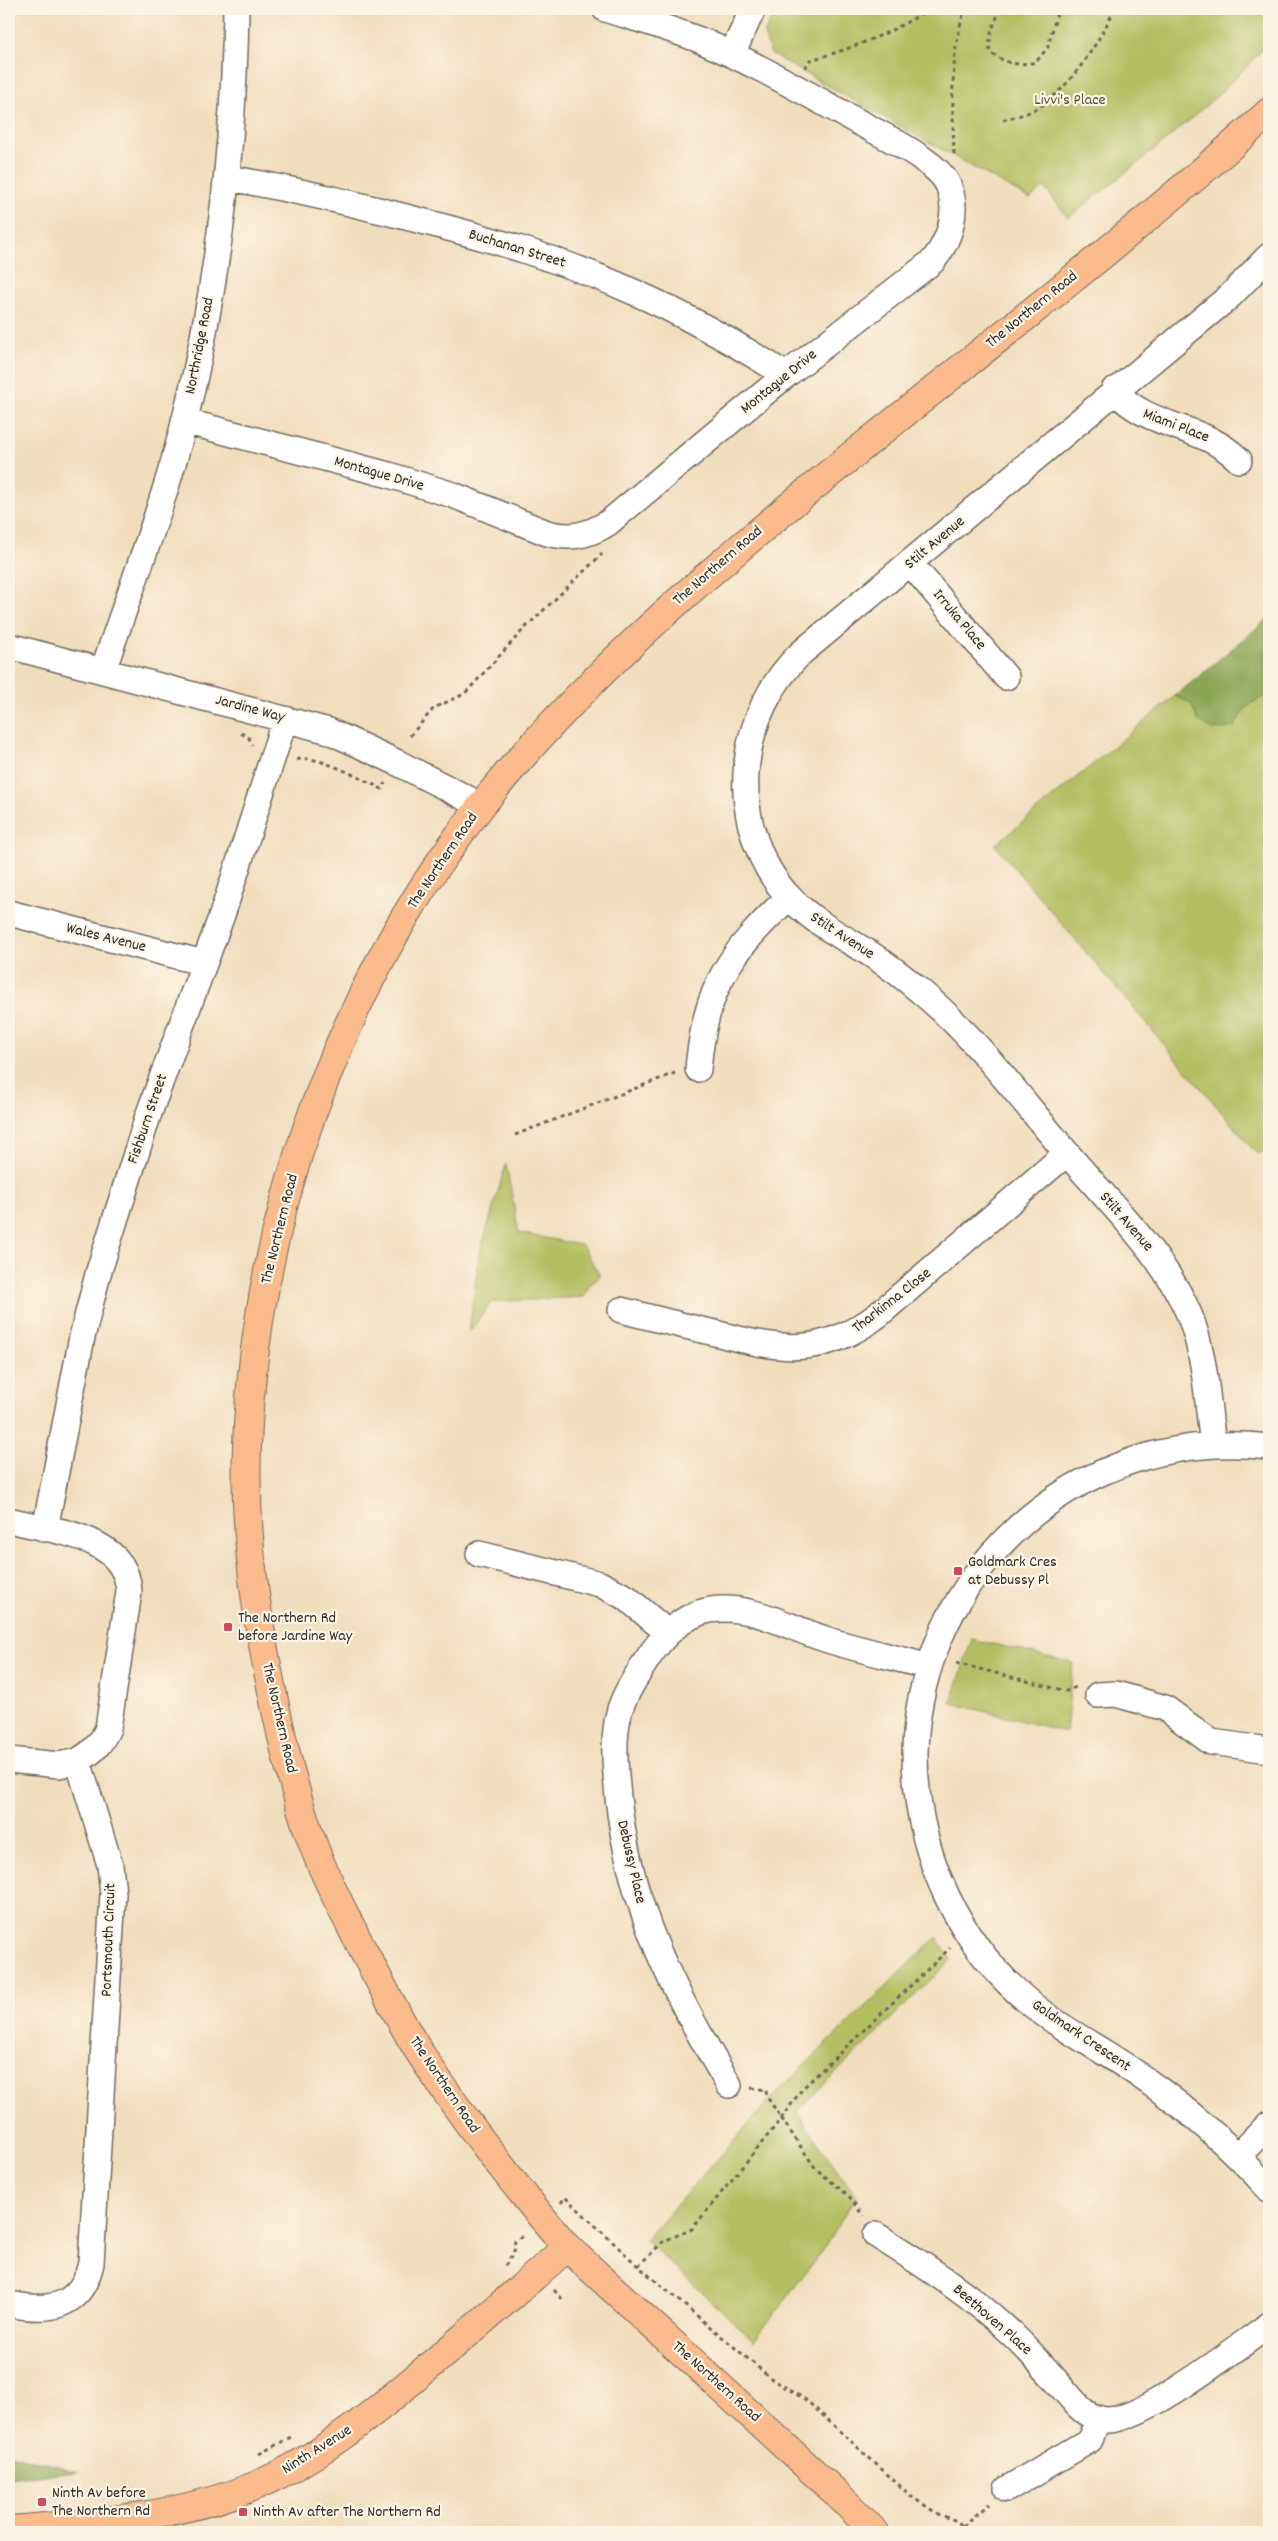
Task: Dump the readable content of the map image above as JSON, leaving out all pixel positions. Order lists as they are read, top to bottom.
{
  "streets": {
    "main road": ["The Northern Road", "Ninth Avenue"],
    "street": [
      "Buchanan Street",
      "Northridge Road",
      "Montague Drive",
      "Miami Place",
      "Stilt Avenue",
      "Irruka Place",
      "Jardine Way",
      "Wales Avenue",
      "Fishburn Street",
      "Tharkinna Close",
      "Debussy Place",
      "Portsmouth Circuit",
      "Goldmark Crescent",
      "Beethoven Place"
    ]
  },
  "crossings": [
    ["Buchanan Street", "Northridge Road"],
    ["Buchanan Street", "Montague Drive"],
    ["The Northern Road", "Jardine Way"],
    ["The Northern Road", "Ninth Avenue"],
    ["Northridge Road", "Montague Drive"],
    ["Northridge Road", "Jardine Way"],
    ["Miami Place", "Stilt Avenue"],
    ["Stilt Avenue", "Irruka Place"],
    ["Stilt Avenue", "Tharkinna Close"],
    ["Stilt Avenue", "Goldmark Crescent"],
    ["Jardine Way", "Fishburn Street"],
    ["Wales Avenue", "Fishburn Street"],
    ["Debussy Place", "Goldmark Crescent"]
  ],
  "parks": ["Livvi's Place"],
  "places": {
    "transit": [
      "Goldmark Cres at Debussy Pl",
      "The Northern Rd before Jardine Way",
      "Ninth Av before The Northern Rd",
      "Ninth Av after The Northern Rd"
    ]
  }
}
